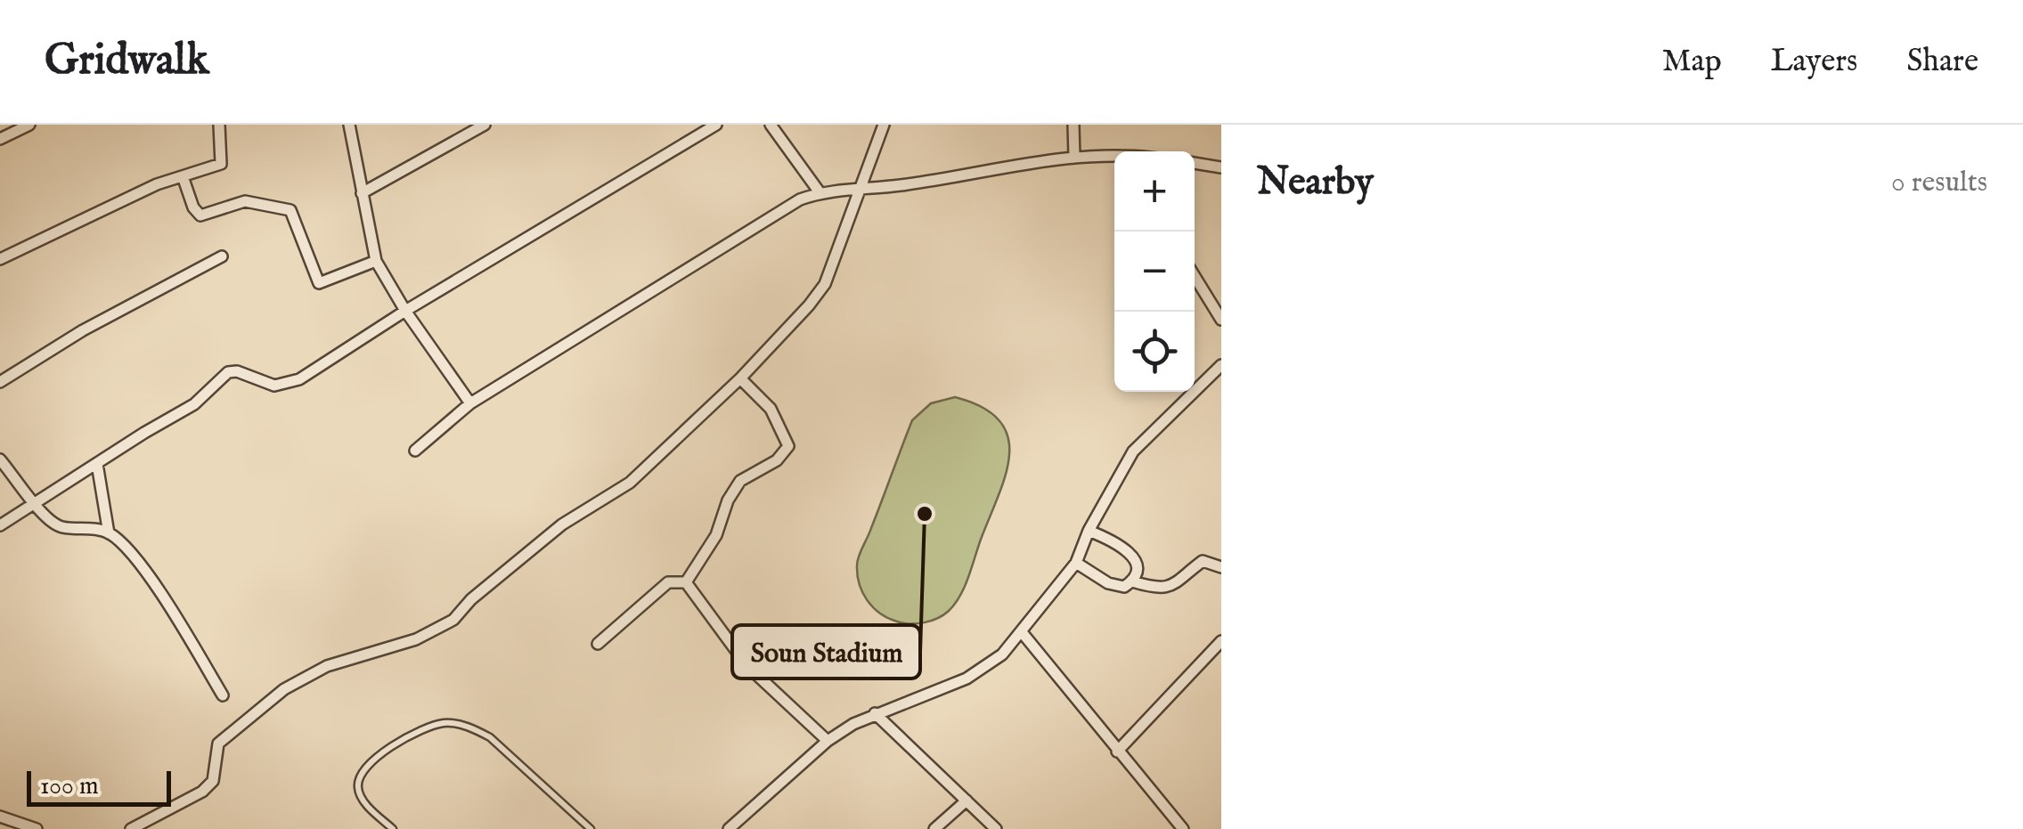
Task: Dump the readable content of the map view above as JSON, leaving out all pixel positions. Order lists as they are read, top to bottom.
{
  "places": ["Soun Stadium"],
  "scale_bar": "100 m",
  "page": {
    "header": "Gridwalk",
    "nav": ["Map", "Layers", "Share"],
    "heading": ["Nearby", "0 results"],
    "map_buttons": ["+", "−"],
    "scale": "100 m"
  }
}
